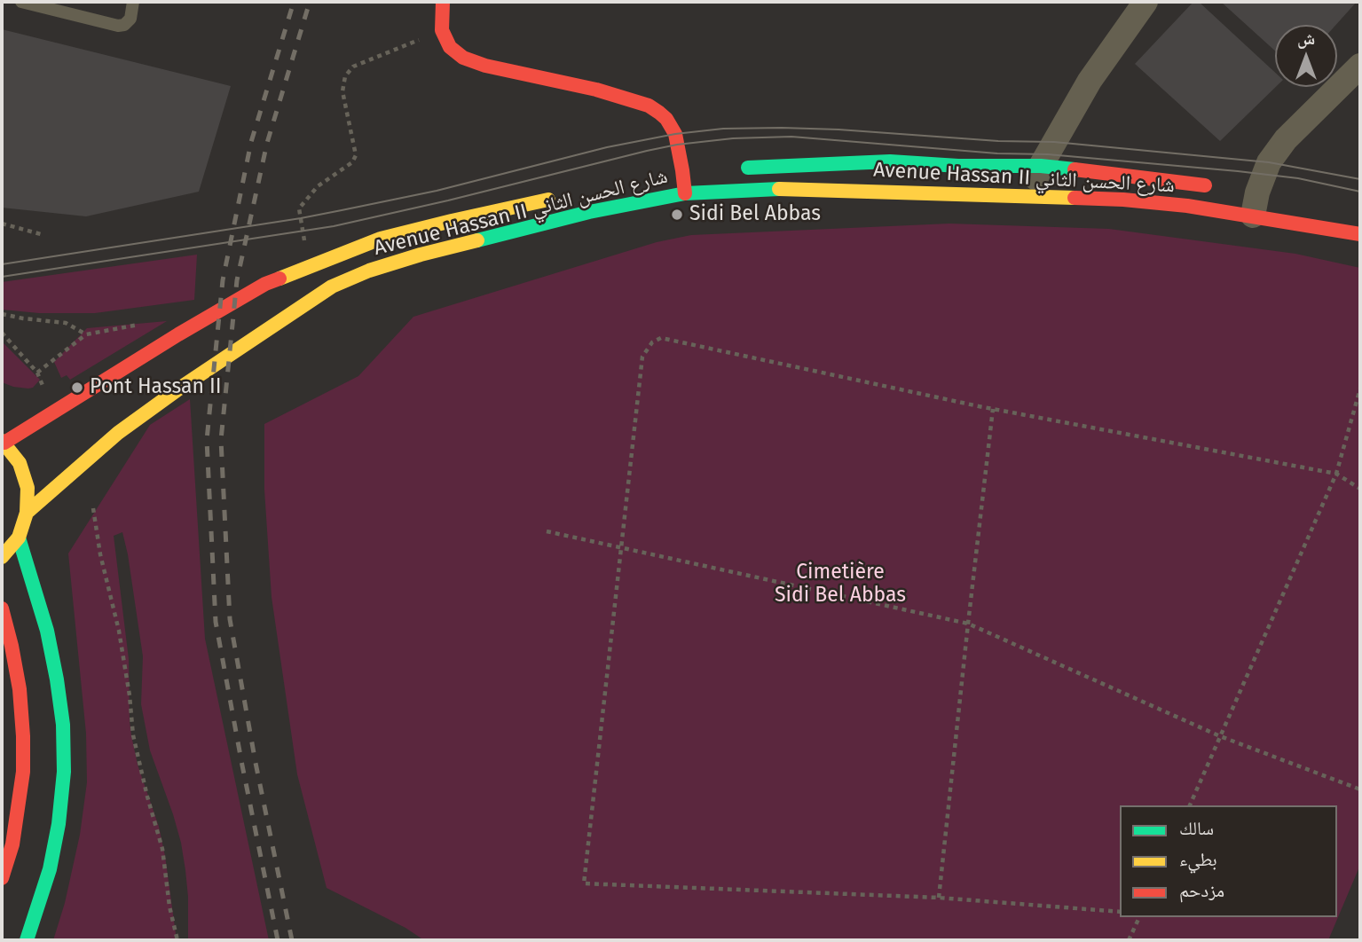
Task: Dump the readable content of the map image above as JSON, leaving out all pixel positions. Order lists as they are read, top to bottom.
{
  "streets": {
    "main road": ["Avenue Hassan II شارع الحسن الثاني"]
  },
  "parks": ["Cimetière Sidi Bel Abbas"],
  "places": ["Sidi Bel Abbas", "Pont Hassan II"],
  "legend": ["سالك", "بطيء", "مزدحم"],
  "north": "top"
}
